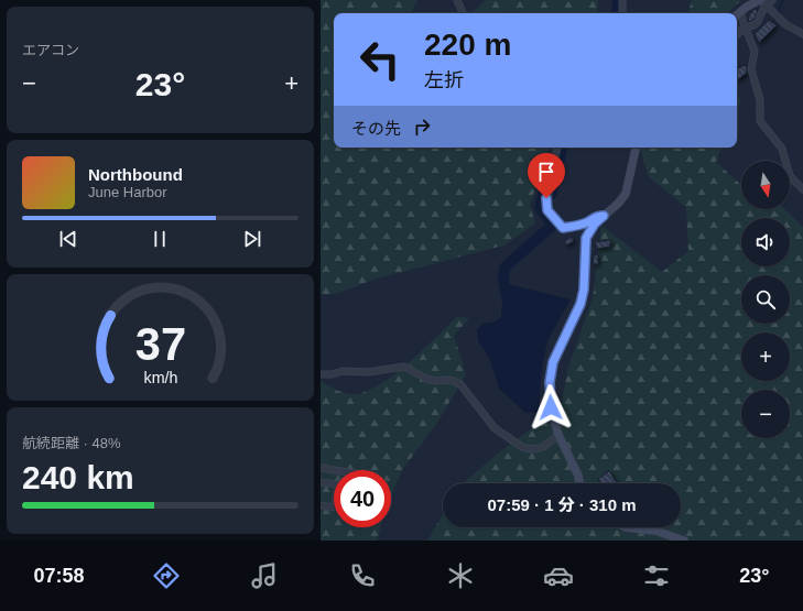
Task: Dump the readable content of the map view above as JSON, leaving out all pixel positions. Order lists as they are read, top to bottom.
{
  "north": "bottom",
  "page": {
    "tile": [
      "エアコン",
      ["航続距離 · 48%", "240 km"]
    ],
    "turn": ["220 m", "左折"],
    "heat": ["−", "23°", "+"],
    "then": "その先",
    "song": ["Northbound", "June Harbor"],
    "map_buttons": ["+", "−"],
    "limit": "40",
    "trip": "07:59 · 1 分 · 310 m",
    "tabs": ["07:58", "23°"],
    "gauge": ["37", "km/h"]
  }
}
